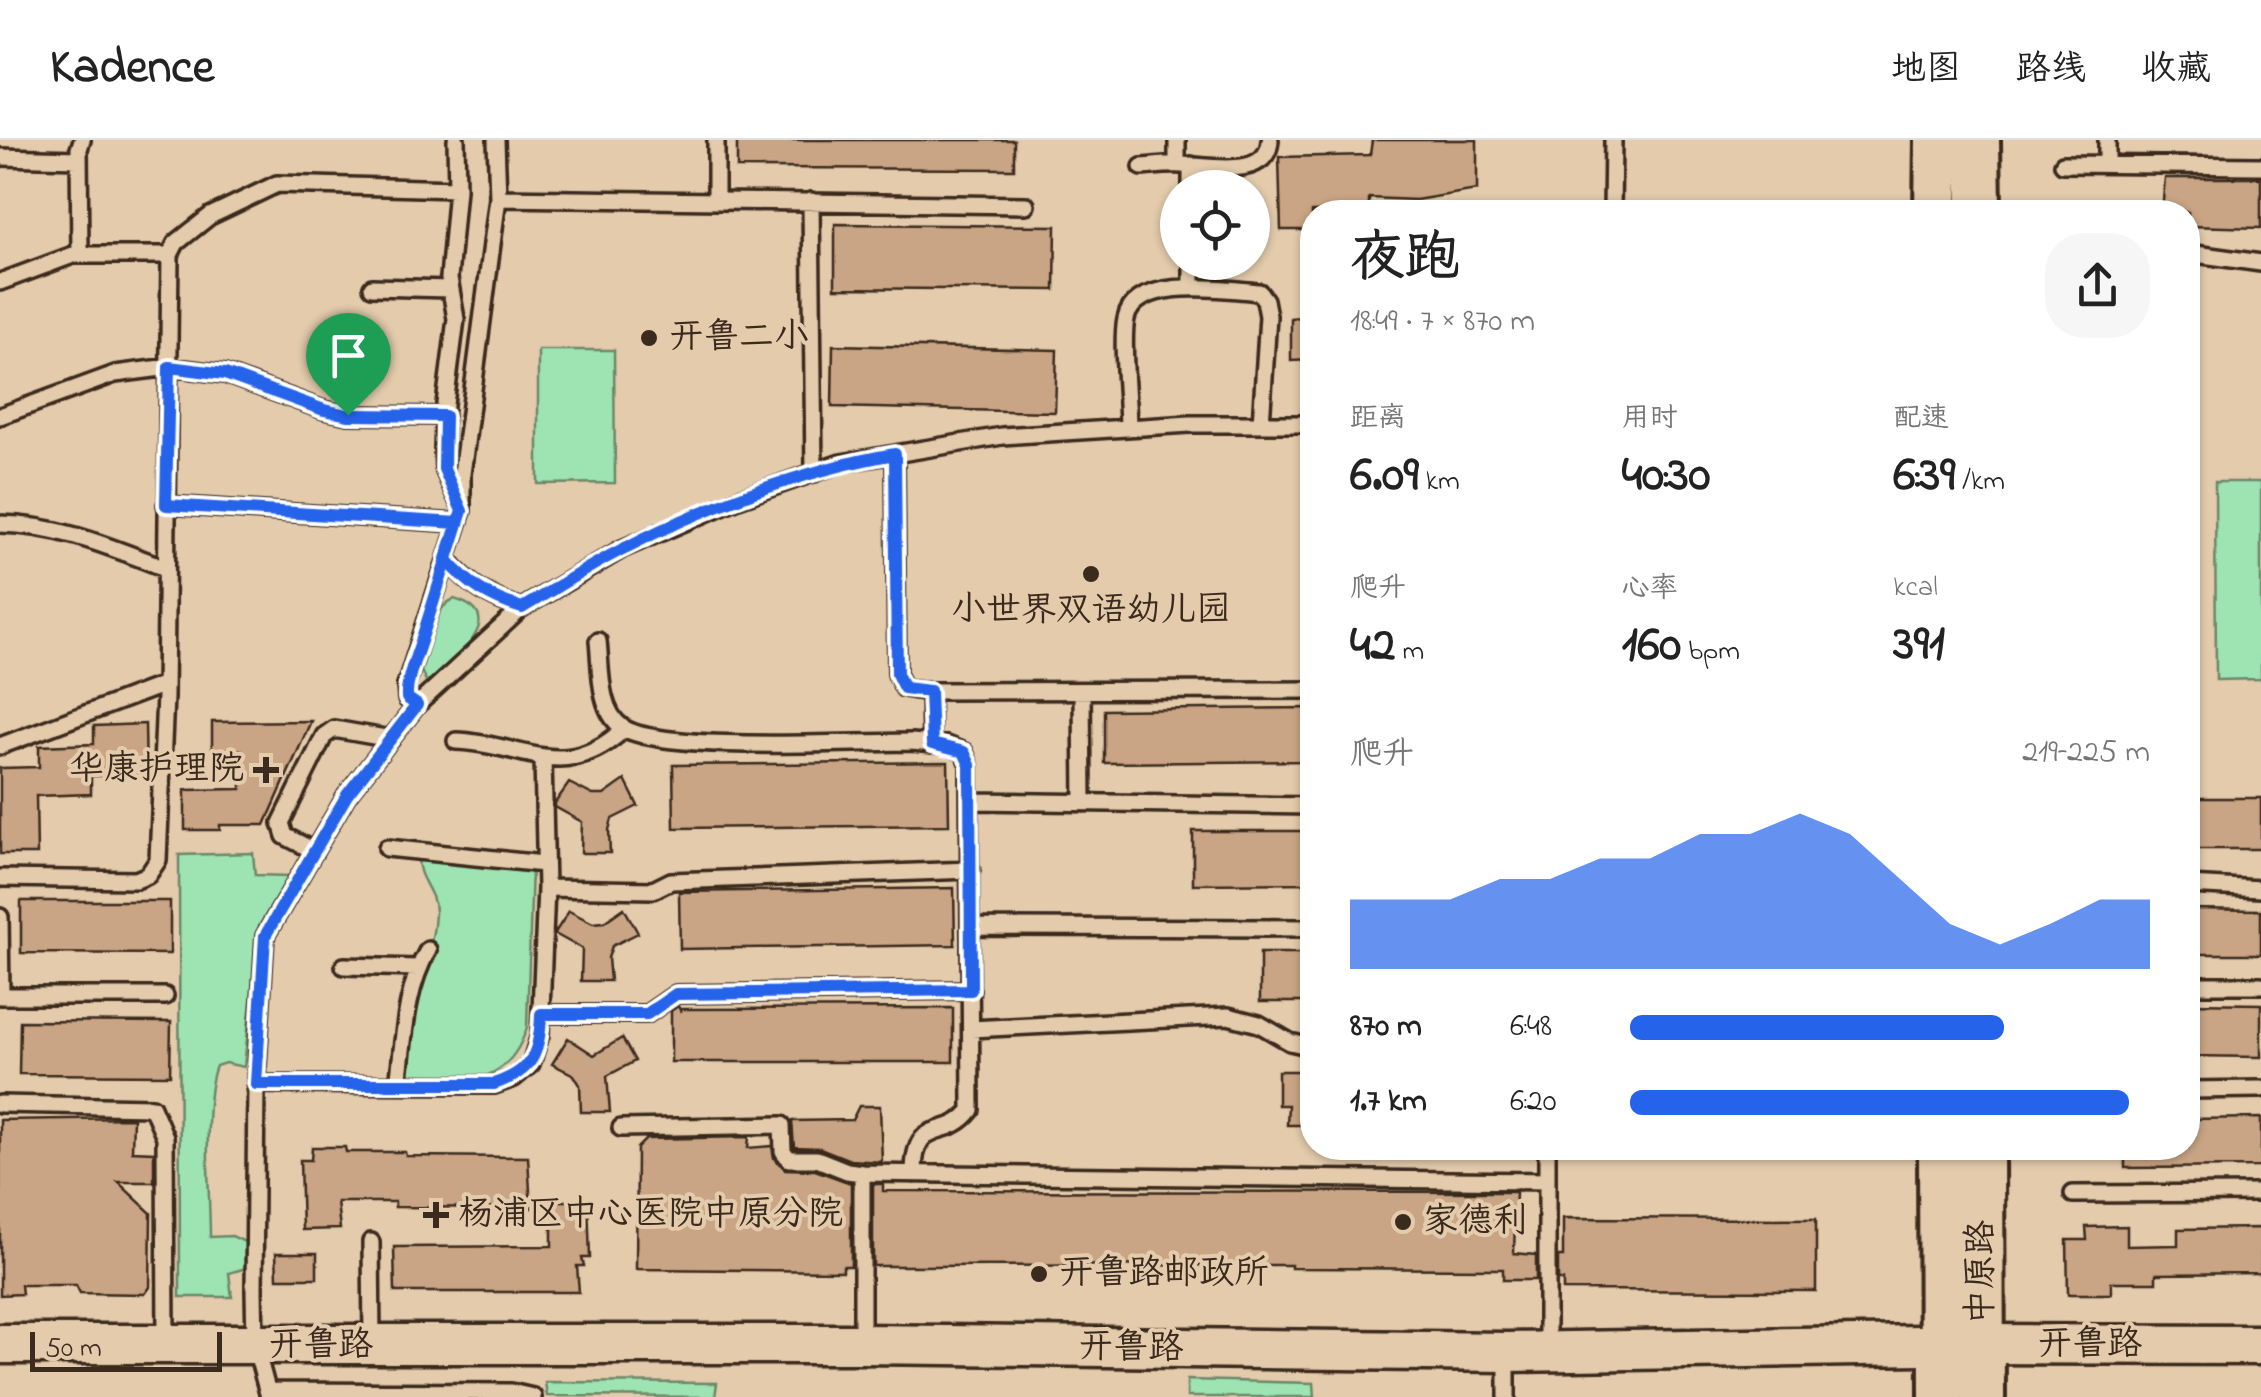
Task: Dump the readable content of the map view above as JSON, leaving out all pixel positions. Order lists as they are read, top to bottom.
{
  "streets": {
    "main road": ["中原路"],
    "street": ["开鲁路"]
  },
  "crossings": [
    ["中原路", "开鲁路"]
  ],
  "places": {
    "other": [
      "开鲁二小",
      "小世界双语幼儿园",
      "家德利",
      "开鲁路邮政所"
    ],
    "health": ["华康护理院", "杨浦区中心医院中原分院"]
  },
  "scale_bar": "50 m",
  "page": {
    "header": "Kadence",
    "nav": ["地图", "路线", "收藏"],
    "heading": ["夜跑", "18:49 · 7 × 870 m"],
    "stats": [
      ["距离", "6.09 km"],
      ["用时", "40:30"],
      ["配速", "6:39 /km"],
      ["爬升", "42 m"],
      ["心率", "160 bpm"],
      ["kcal", "391"]
    ],
    "chart": ["爬升", "219–225 m"],
    "list": [
      {
        "name": "870 m",
        "note": "6:48"
      },
      {
        "name": "1.7 km",
        "note": "6:20"
      }
    ],
    "scale": "50 m"
  }
}
